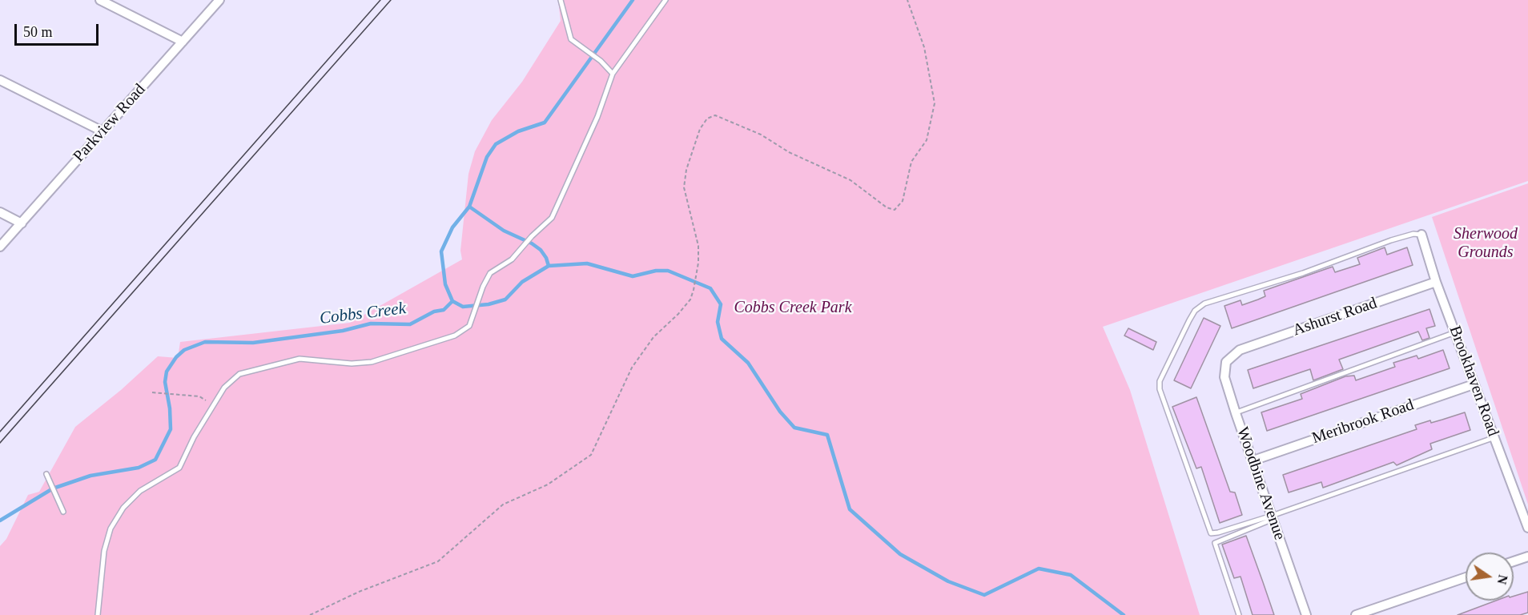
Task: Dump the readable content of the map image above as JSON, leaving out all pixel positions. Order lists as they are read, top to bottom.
{
  "streets": {
    "street": [
      "Parkview Road",
      "Ashurst Road",
      "Brookhaven Road",
      "Meribrook Road",
      "Woodbine Avenue"
    ]
  },
  "crossings": [
    ["Ashurst Road", "Brookhaven Road"],
    ["Ashurst Road", "Woodbine Avenue"],
    ["Brookhaven Road", "Meribrook Road"],
    ["Meribrook Road", "Woodbine Avenue"]
  ],
  "water": ["Cobbs Creek"],
  "parks": ["Sherwood Grounds", "Cobbs Creek Park"],
  "scale_bar": "50 m",
  "north": "right"
}
